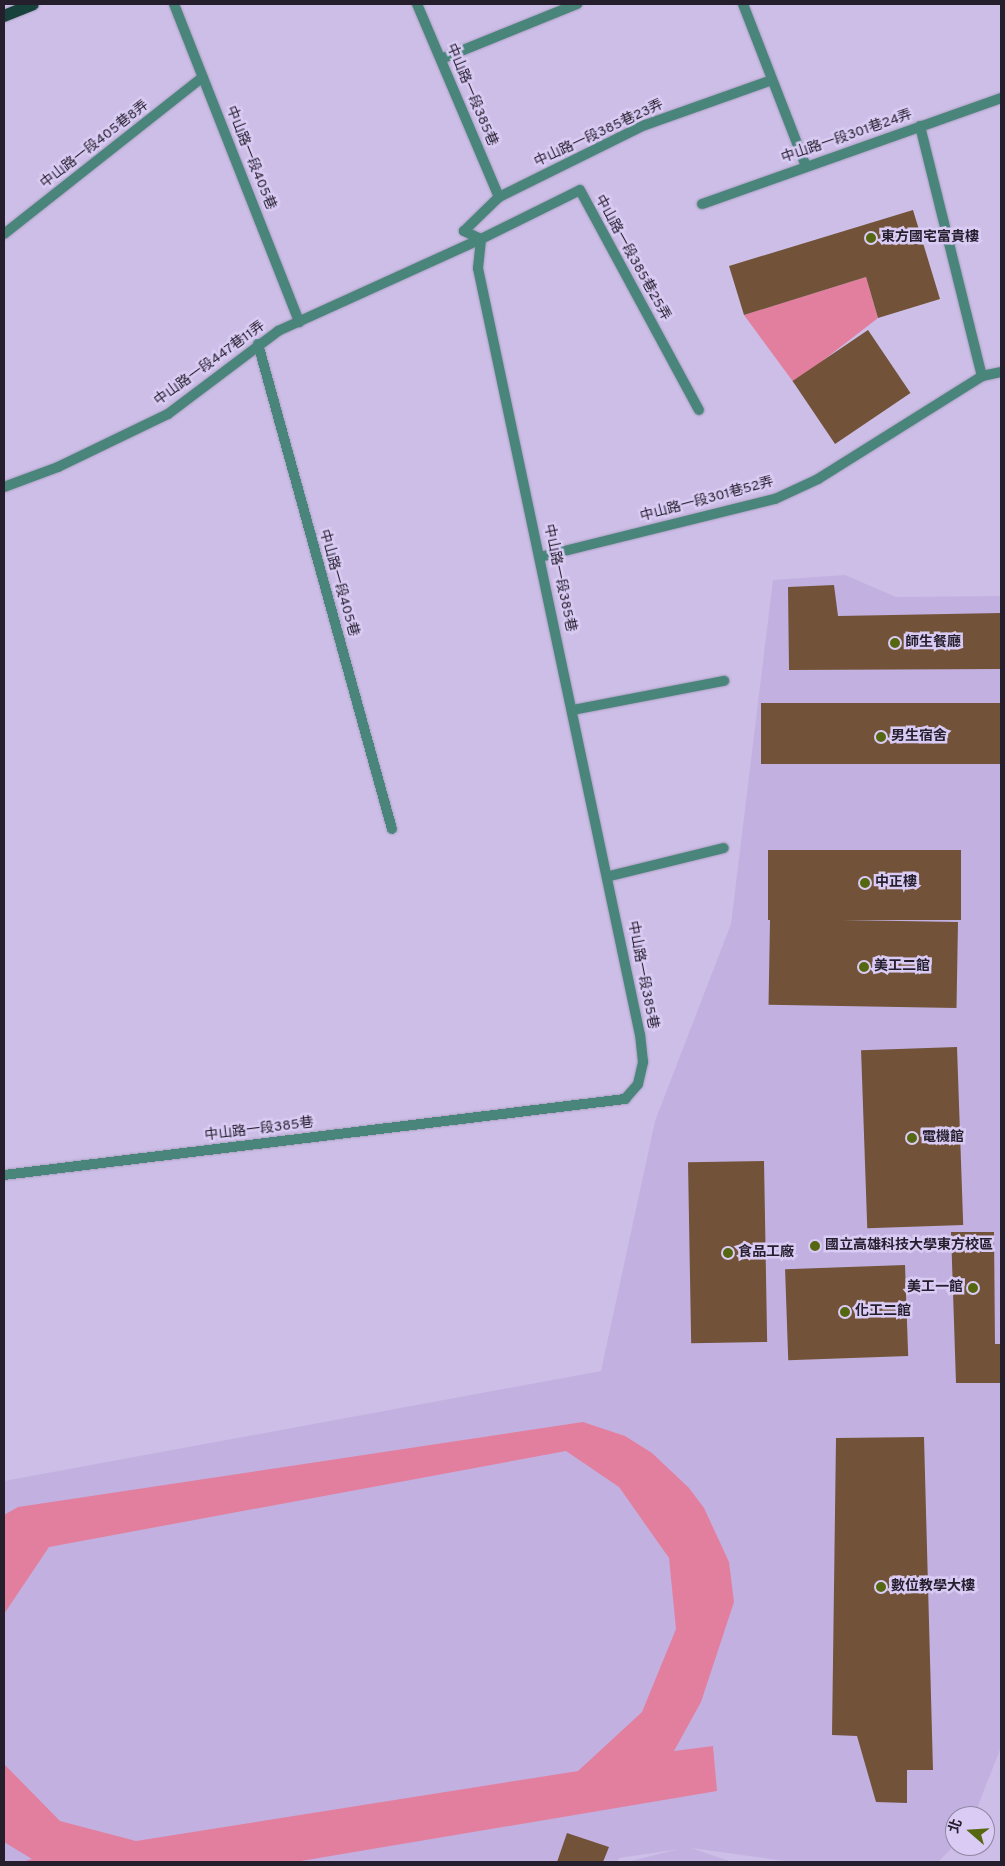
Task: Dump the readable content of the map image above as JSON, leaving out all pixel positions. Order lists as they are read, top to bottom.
{
  "streets": {
    "lane": [
      "中山路一段385巷",
      "中山路一段385巷23弄",
      "中山路一段301巷24弄",
      "中山路一段405巷8弄",
      "中山路一段405巷",
      "中山路一段385巷25弄",
      "中山路一段447巷11弄",
      "中山路一段301巷52弄"
    ]
  },
  "crossings": [
    ["中山路一段385巷", "中山路一段385巷23弄"],
    ["中山路一段385巷", "中山路一段385巷25弄"],
    ["中山路一段385巷", "中山路一段447巷11弄"],
    ["中山路一段385巷", "中山路一段301巷52弄"],
    ["中山路一段405巷8弄", "中山路一段405巷"],
    ["中山路一段405巷", "中山路一段447巷11弄"],
    ["中山路一段385巷25弄", "中山路一段447巷11弄"]
  ],
  "places": [
    "東方國宅富貴樓",
    "師生餐廳",
    "男生宿舍",
    "中正樓",
    "美工二館",
    "電機館",
    "國立高雄科技大學東方校區",
    "食品工廠",
    "美工一館",
    "化工二館",
    "數位教學大樓"
  ],
  "north": "left"
}
